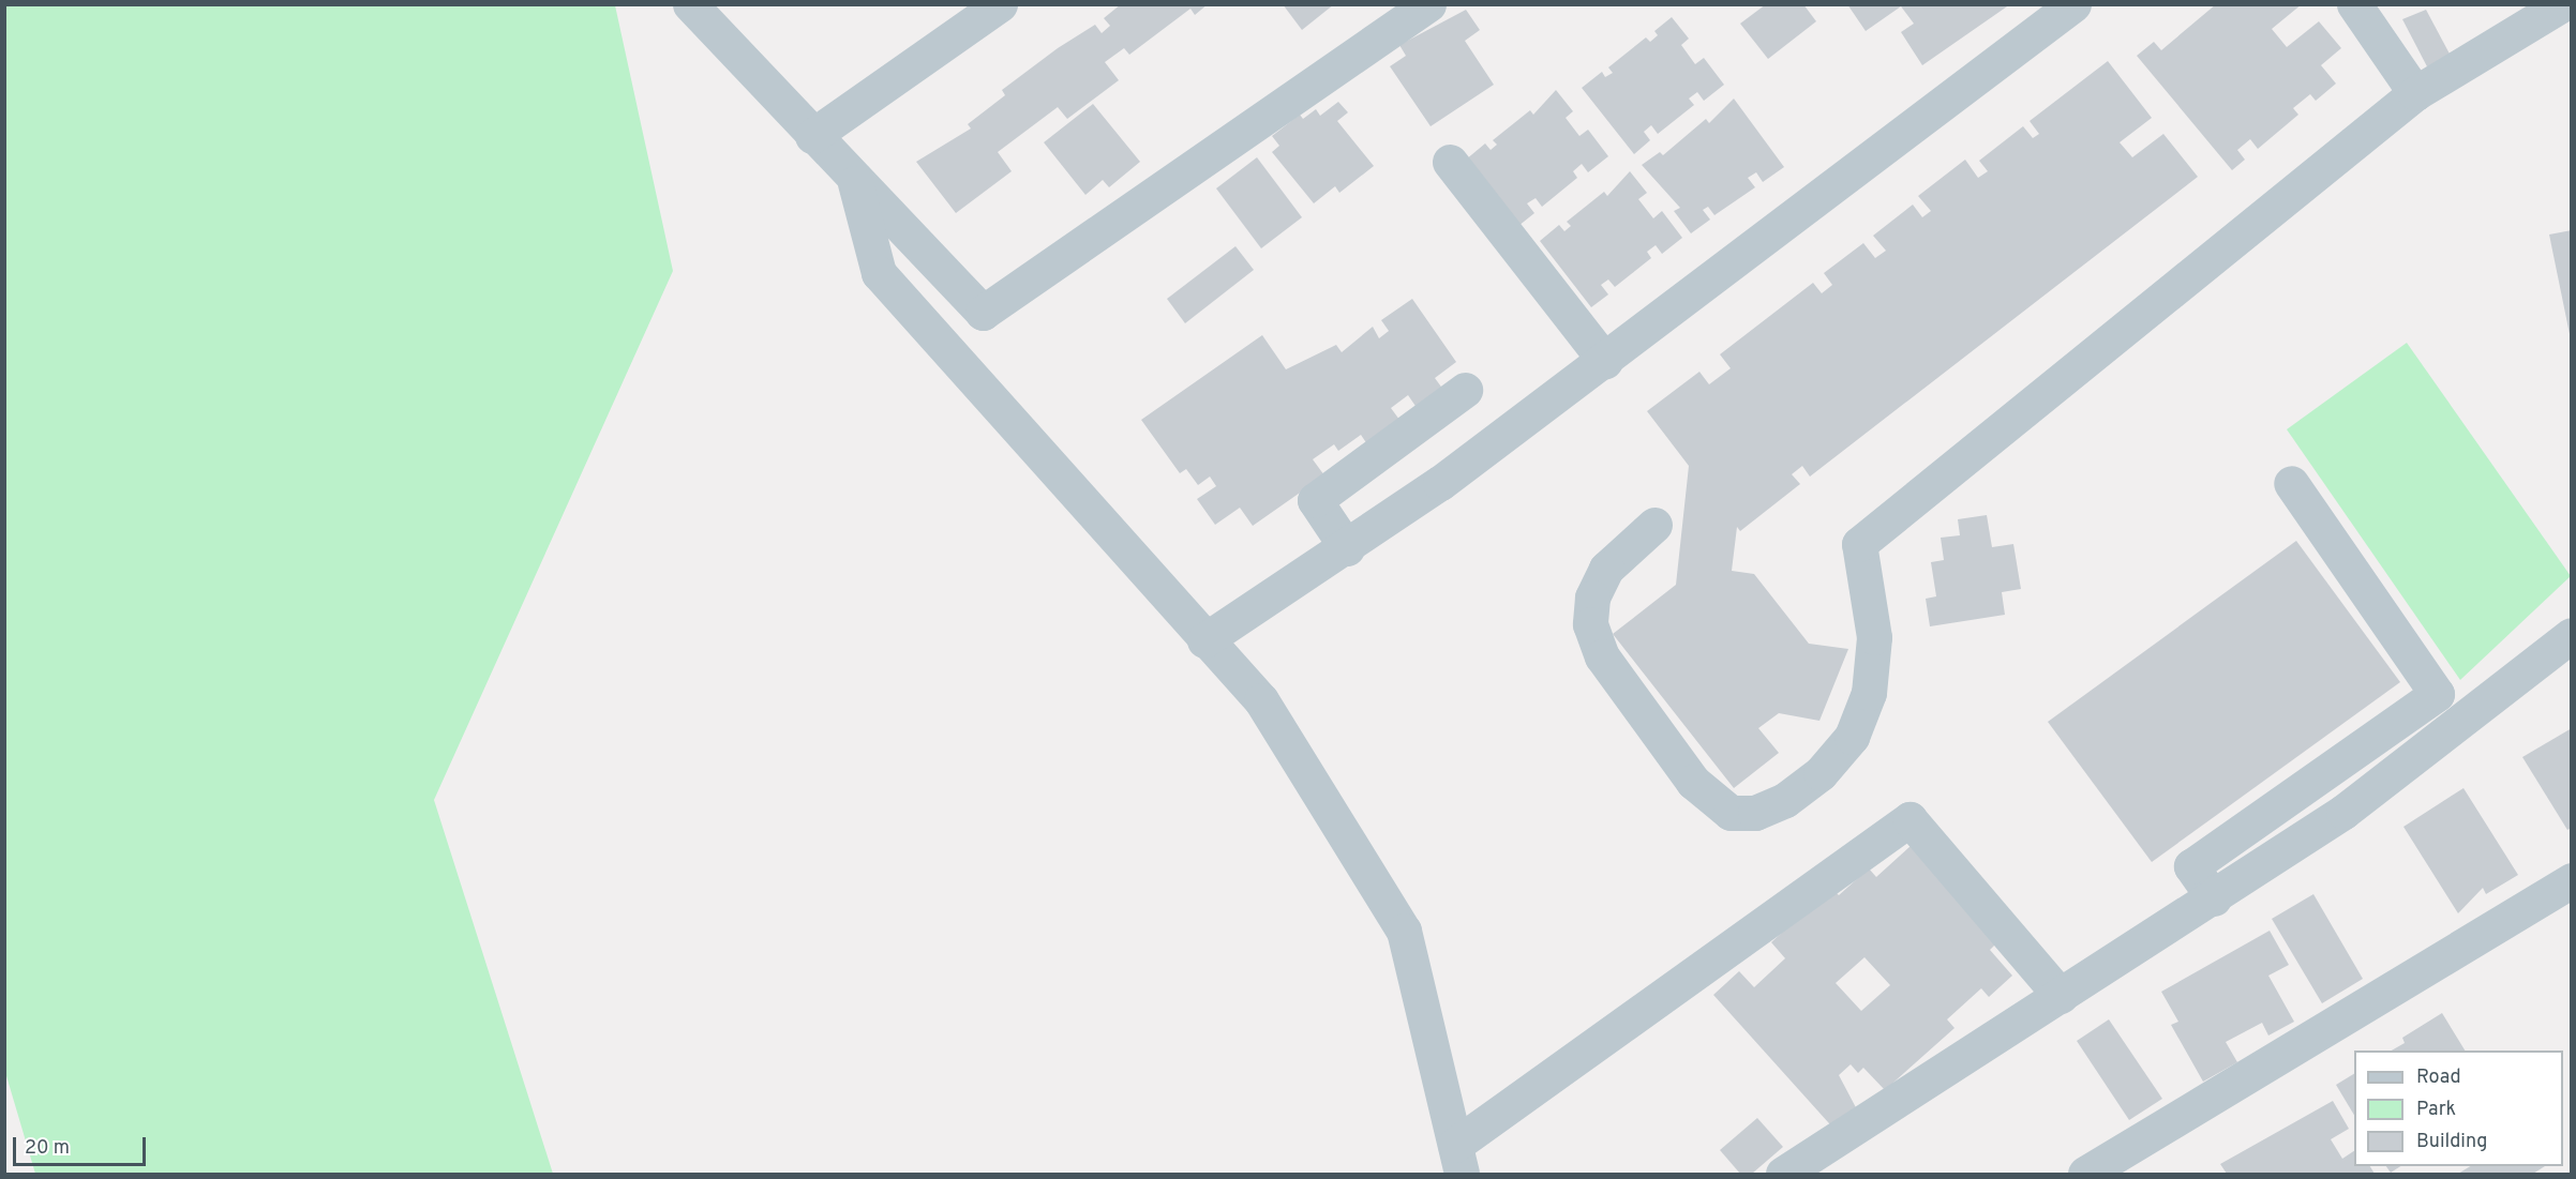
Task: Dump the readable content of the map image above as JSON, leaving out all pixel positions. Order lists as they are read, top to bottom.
{
  "legend": ["Road", "Park", "Building"],
  "scale_bar": "20 m"
}
